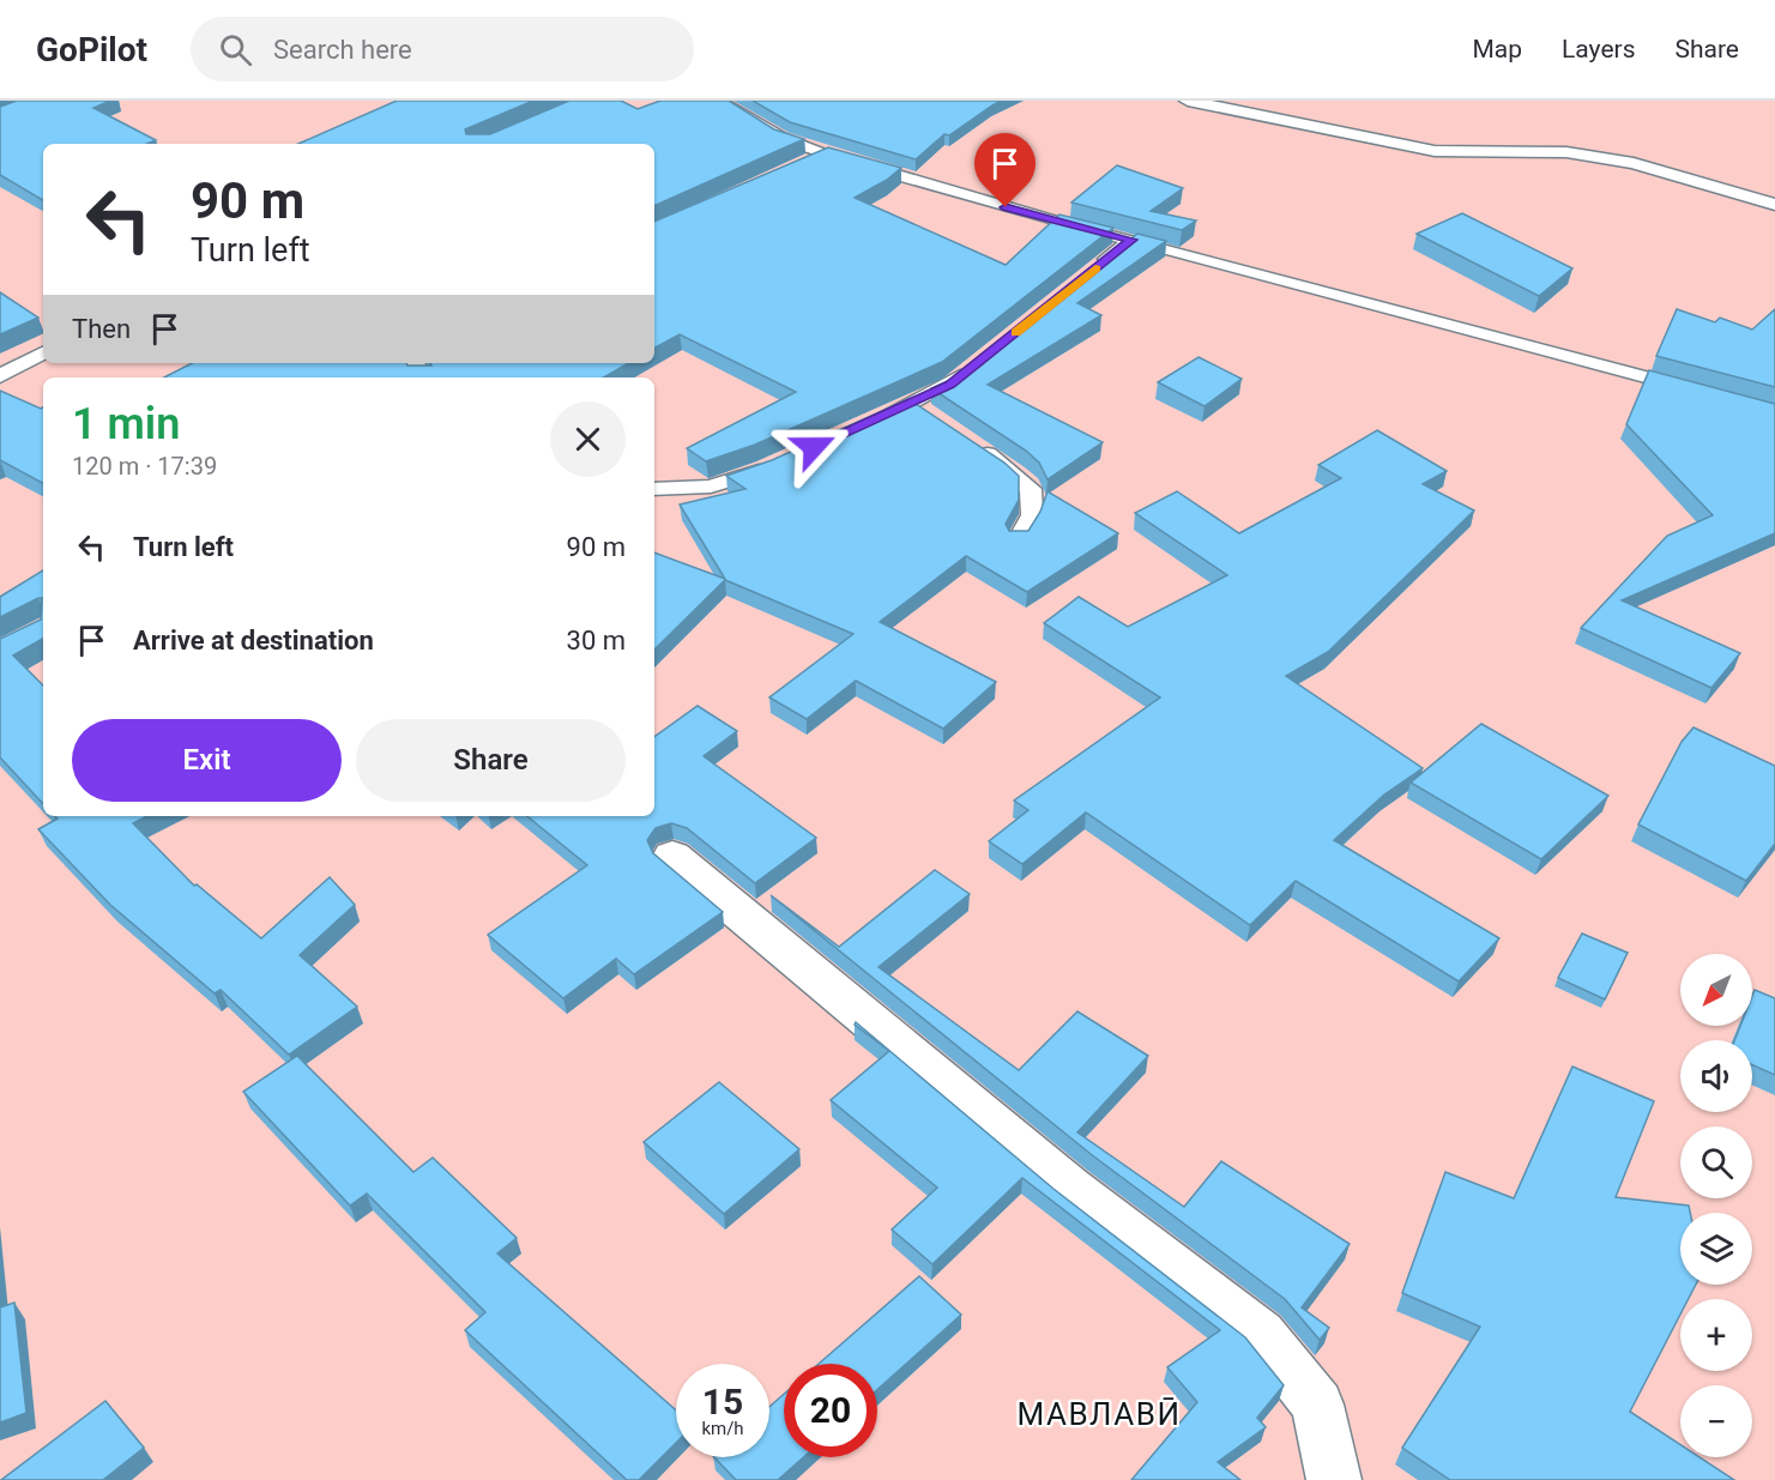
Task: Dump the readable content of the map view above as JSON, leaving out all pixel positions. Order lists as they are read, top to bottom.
{
  "districts": ["МАВЛАВӢ"],
  "north": "bottom left",
  "page": {
    "header": "GoPilot",
    "search": "Search here",
    "nav": ["Map", "Layers", "Share"],
    "turn": ["90 m", "Turn left"],
    "then": "Then",
    "heading": ["1 min", "120 m · 17:39"],
    "list": [
      {
        "name": "Turn left",
        "value": "90 m"
      },
      {
        "name": "Arrive at destination",
        "value": "30 m"
      }
    ],
    "buttons": ["Exit", "Share"],
    "map_buttons": ["+", "−"],
    "speed": "15 km/h",
    "limit": "20"
  }
}
